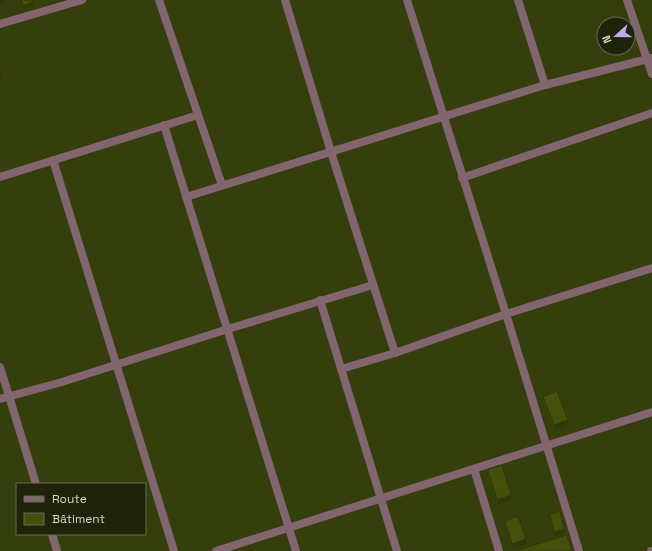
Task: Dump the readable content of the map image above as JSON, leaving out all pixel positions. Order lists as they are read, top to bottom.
{
  "legend": ["Route", "Bâtiment"],
  "north": "left"
}
